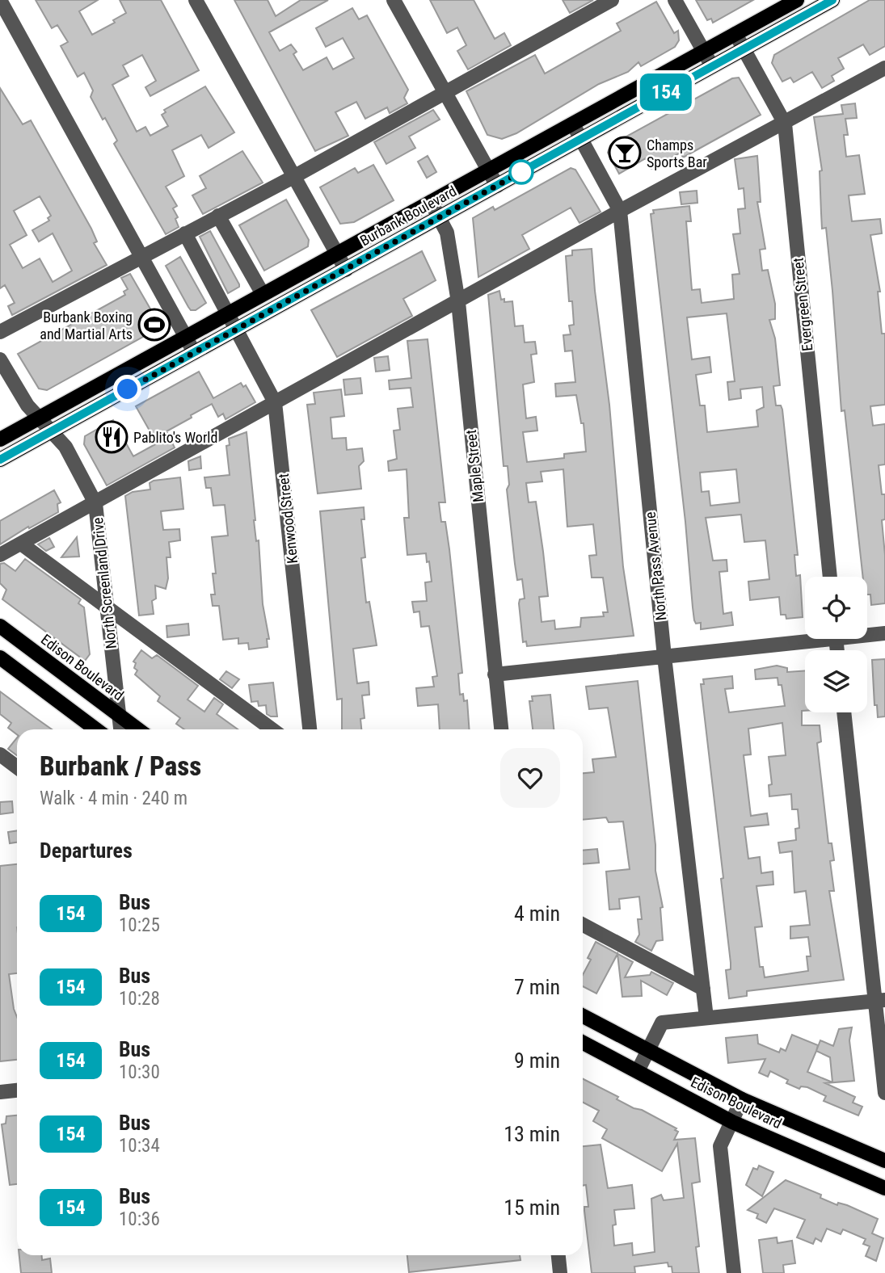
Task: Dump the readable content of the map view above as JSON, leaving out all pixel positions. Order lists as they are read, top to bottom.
{
  "streets": {
    "main road": ["Burbank Boulevard", "Edison Boulevard"],
    "street": [
      "Evergreen Street",
      "Maple Street",
      "Kenwood Street",
      "North Pass Avenue",
      "North Screenland Drive"
    ]
  },
  "crossings": [
    ["Burbank Boulevard", "Evergreen Street"],
    ["Burbank Boulevard", "Maple Street"],
    ["Burbank Boulevard", "Kenwood Street"],
    ["Burbank Boulevard", "North Pass Avenue"],
    ["Burbank Boulevard", "North Screenland Drive"],
    ["North Screenland Drive", "Edison Boulevard"]
  ],
  "places": {
    "bar": ["Champs Sports Bar"],
    "sports": ["Burbank Boxing and Martial Arts"],
    "restaurant": ["Pablito's World"]
  },
  "lines": ["bus line 154"],
  "page": {
    "on_map": "154",
    "heading": [
      ["Burbank / Pass", "Walk · 4 min · 240 m"],
      "Departures"
    ],
    "list": [
      {
        "mark": "154",
        "name": "Bus",
        "note": "10:25",
        "value": "4 min"
      },
      {
        "mark": "154",
        "name": "Bus",
        "note": "10:28",
        "value": "7 min"
      },
      {
        "mark": "154",
        "name": "Bus",
        "note": "10:30",
        "value": "9 min"
      },
      {
        "mark": "154",
        "name": "Bus",
        "note": "10:34",
        "value": "13 min"
      },
      {
        "mark": "154",
        "name": "Bus",
        "note": "10:36",
        "value": "15 min"
      }
    ]
  }
}
